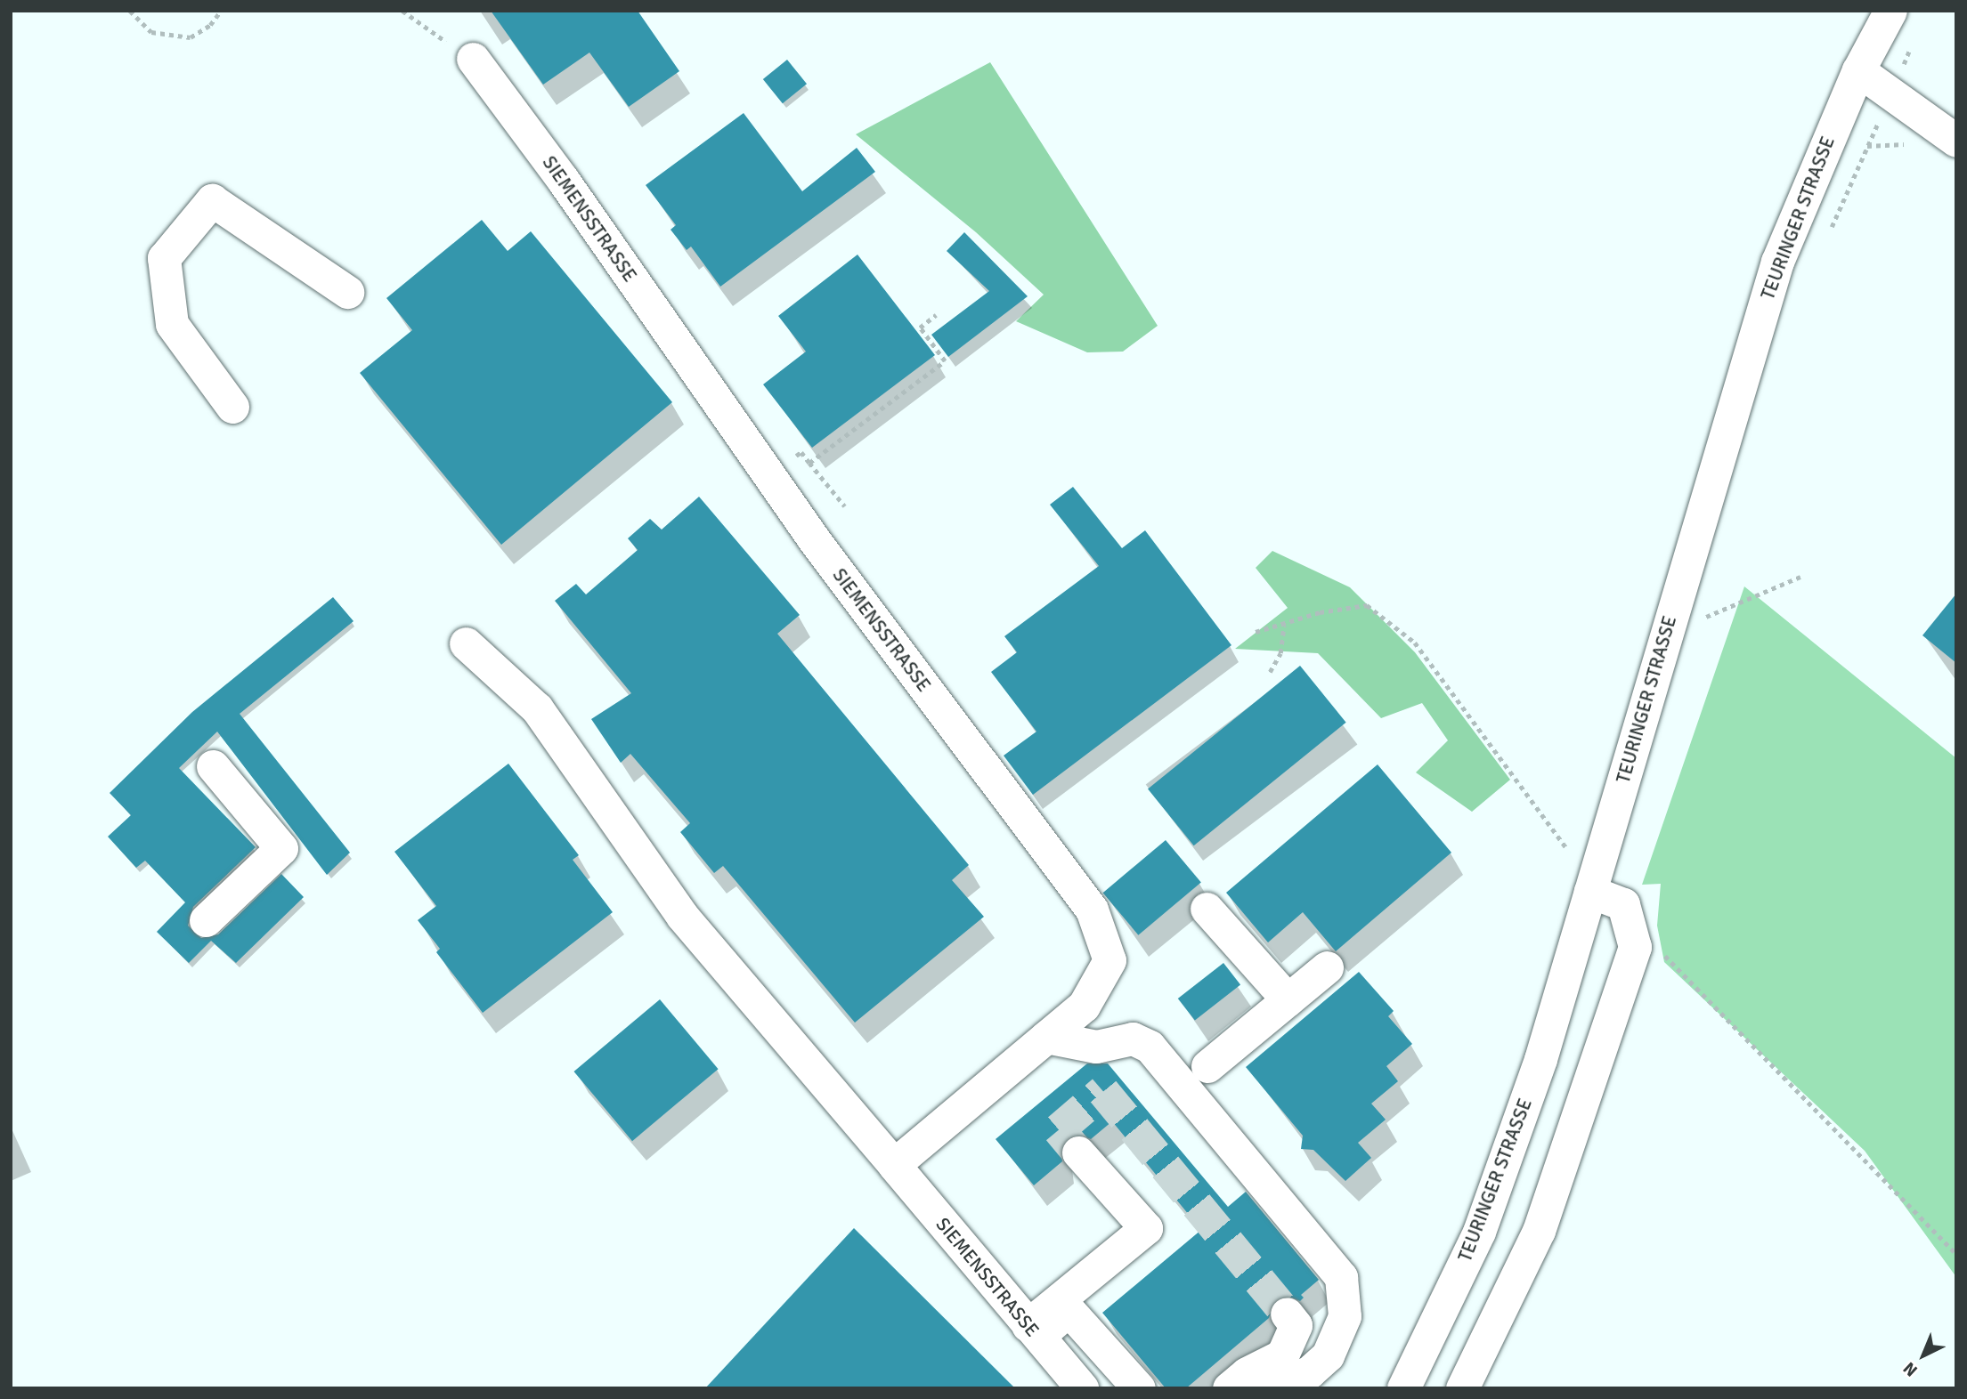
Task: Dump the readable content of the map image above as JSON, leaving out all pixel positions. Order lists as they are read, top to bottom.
{
  "streets": {
    "street": ["TEURINGER STRASSE", "SIEMENSSTRASSE"]
  },
  "north": "bottom left"
}
